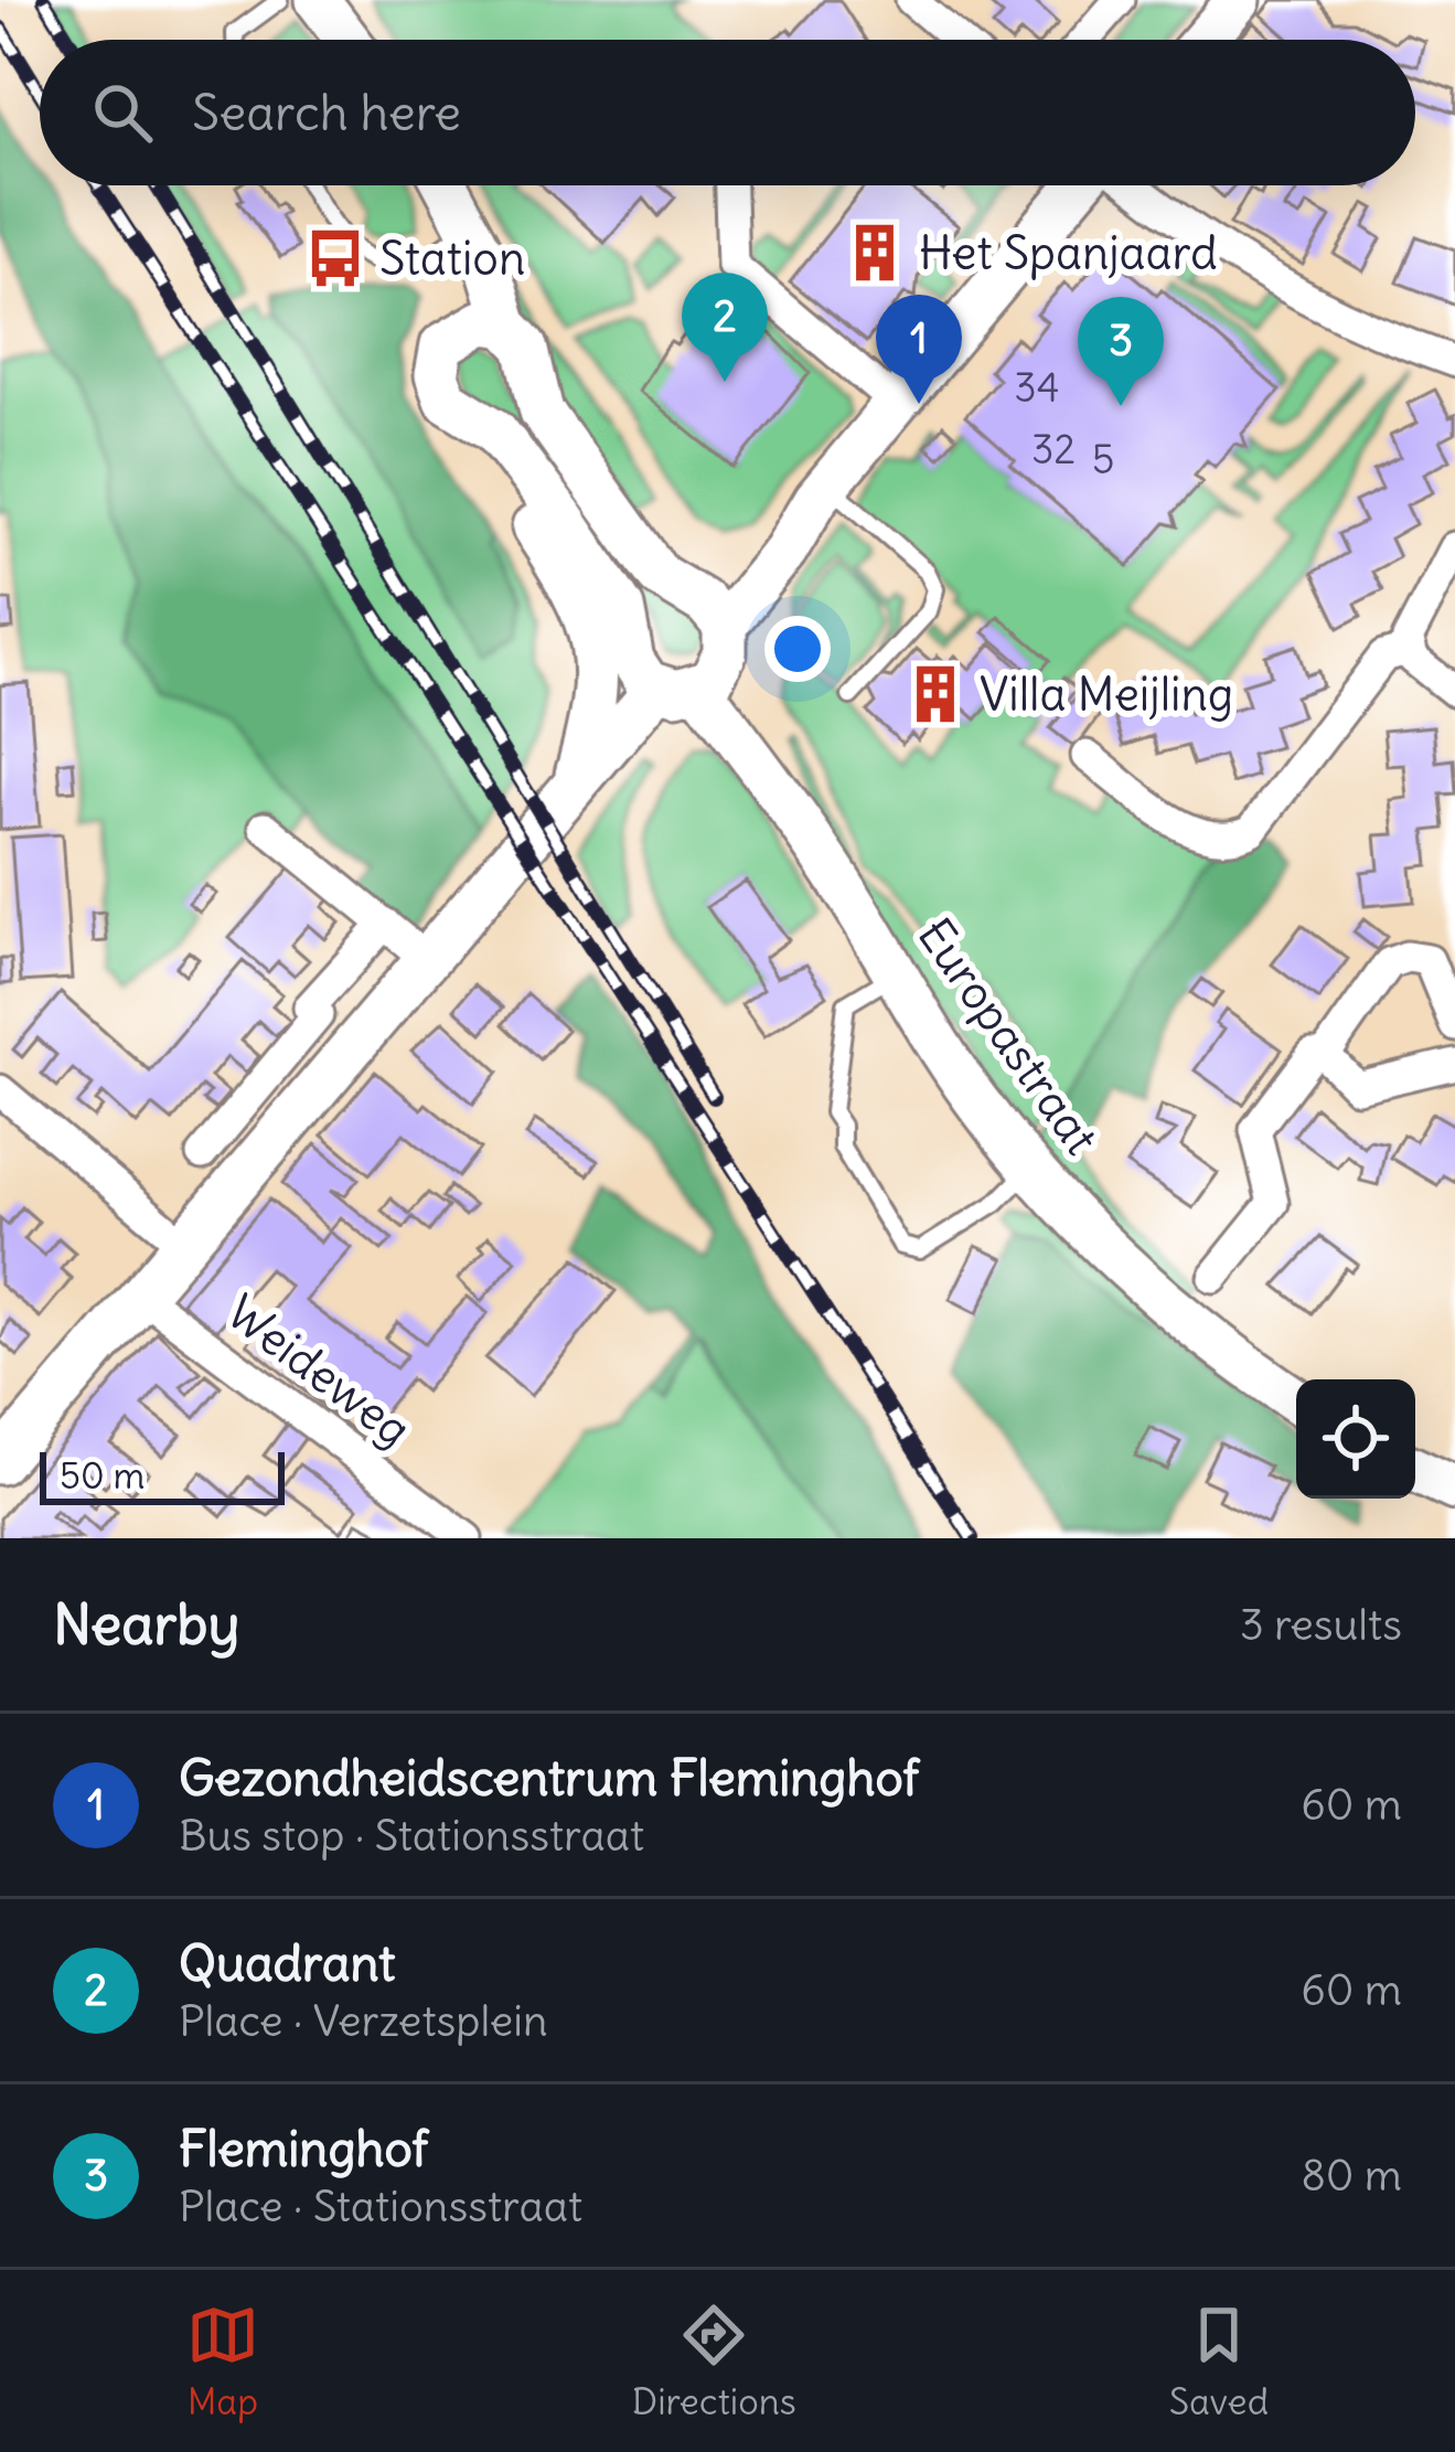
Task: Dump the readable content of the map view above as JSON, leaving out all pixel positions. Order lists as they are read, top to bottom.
{
  "streets": {
    "street": ["Europastraat", "Weideweg"]
  },
  "places": {
    "building": ["Het Spanjaard", "Villa Meijling"],
    "bus stop": ["Station"]
  },
  "house_numbers": ["34", "32", "5"],
  "scale_bar": "50 m",
  "page": {
    "search": "Search here",
    "pins": ["2", "1", "3"],
    "scale": "50 m",
    "heading": ["Nearby", "3 results"],
    "list": [
      {
        "mark": "1",
        "name": "Gezondheidscentrum Fleminghof",
        "note": "Bus stop · Stationsstraat",
        "value": "60 m"
      },
      {
        "mark": "2",
        "name": "Quadrant",
        "note": "Place · Verzetsplein",
        "value": "60 m"
      },
      {
        "mark": "3",
        "name": "Fleminghof",
        "note": "Place · Stationsstraat",
        "value": "80 m"
      }
    ],
    "nav": ["Map", "Directions", "Saved"]
  }
}
